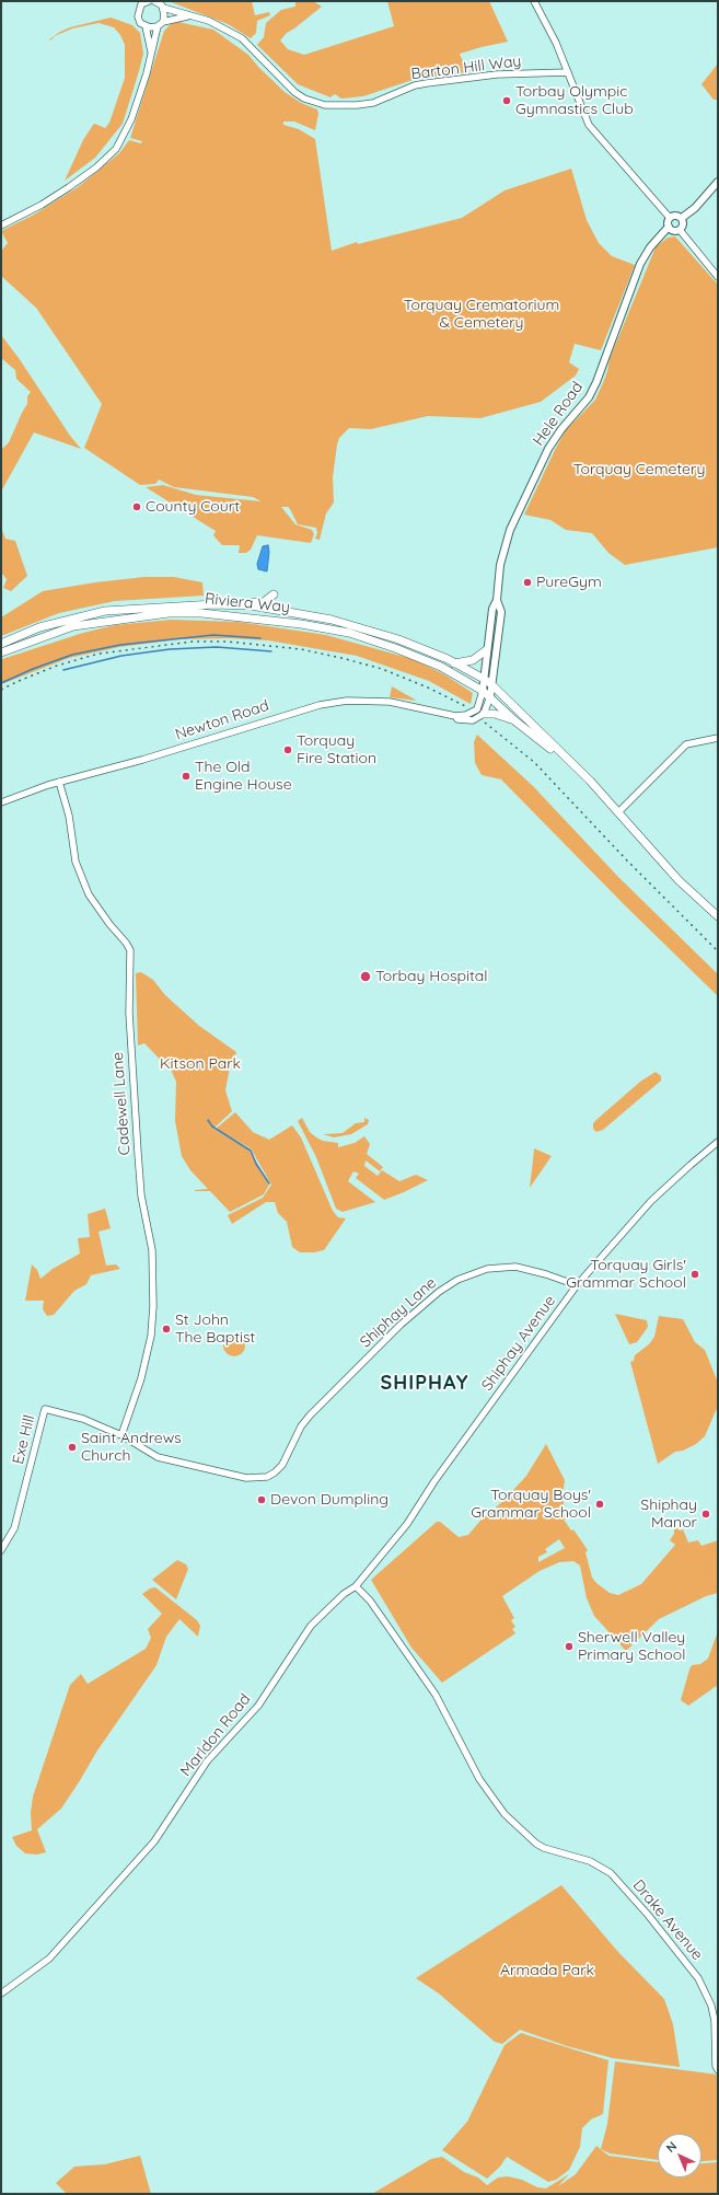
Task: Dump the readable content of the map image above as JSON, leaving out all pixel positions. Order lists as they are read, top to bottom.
{
  "streets": {
    "main road": ["Hele Road", "Riviera Way"],
    "street": [
      "Barton Hill Way",
      "Newton Road",
      "Cadewell Lane",
      "Shiphay Lane",
      "Shiphay Avenue",
      "Exe Hill",
      "Marldon Road",
      "Drake Avenue"
    ]
  },
  "crossings": [
    ["Hele Road", "Riviera Way"],
    ["Hele Road", "Newton Road"],
    ["Riviera Way", "Newton Road"],
    ["Newton Road", "Cadewell Lane"],
    ["Cadewell Lane", "Shiphay Lane"],
    ["Shiphay Lane", "Shiphay Avenue"],
    ["Shiphay Lane", "Exe Hill"],
    ["Shiphay Avenue", "Marldon Road"],
    ["Marldon Road", "Drake Avenue"]
  ],
  "districts": ["SHIPHAY"],
  "parks": [
    "Torquay Crematorium & Cemetery",
    "Torquay Cemetery",
    "Kitson Park",
    "Armada Park"
  ],
  "places": [
    "Torbay Olympic Gymnastics Club",
    "County Court",
    "PureGym",
    "Torquay Fire Station",
    "The Old Engine House",
    "Torbay Hospital",
    "Torquay Girls' Grammar School",
    "St John The Baptist",
    "Saint Andrews Church",
    "Devon Dumpling",
    "Torquay Boys' Grammar School",
    "Shiphay Manor",
    "Sherwell Valley Primary School"
  ],
  "north": "top left"
}
